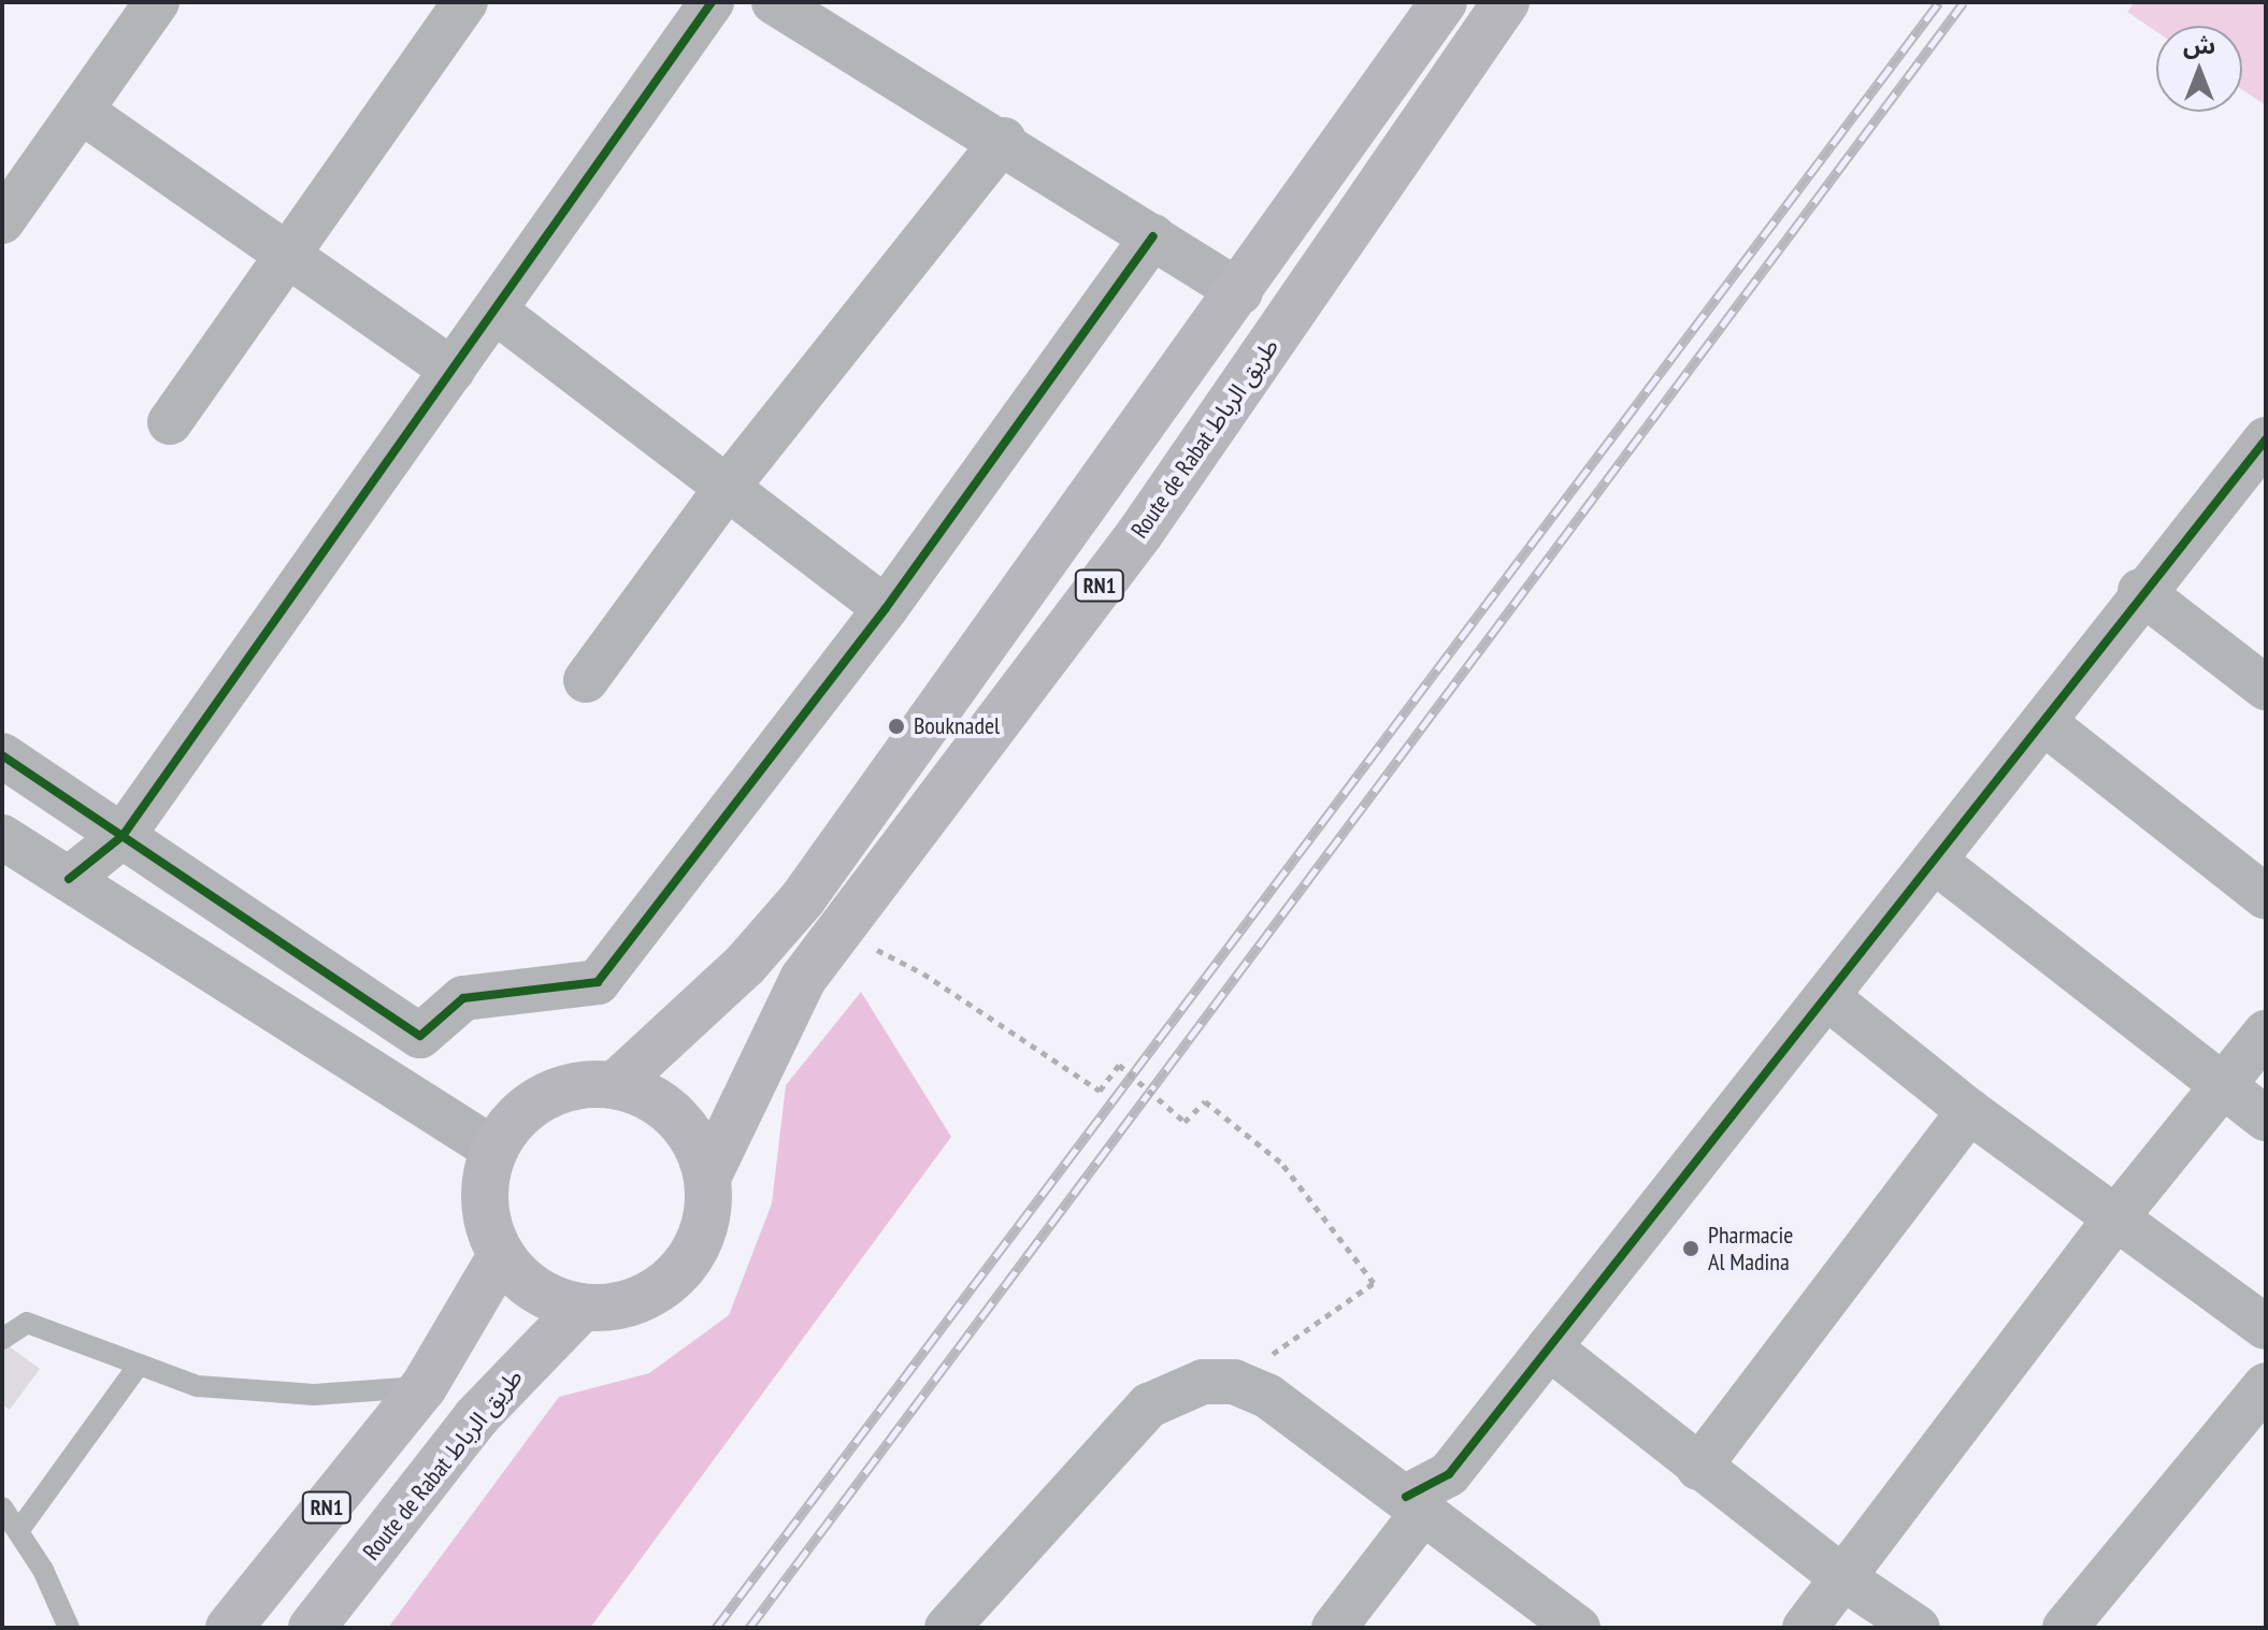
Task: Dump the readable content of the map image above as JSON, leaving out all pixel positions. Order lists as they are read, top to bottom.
{
  "streets": {
    "main road": ["Route de Rabat طريق الرباط", "RN1"]
  },
  "crossings": [
    ["Route de Rabat طريق الرباط", "RN1"]
  ],
  "places": ["Bouknadel", "Pharmacie Al Madina"],
  "north": "top"
}
